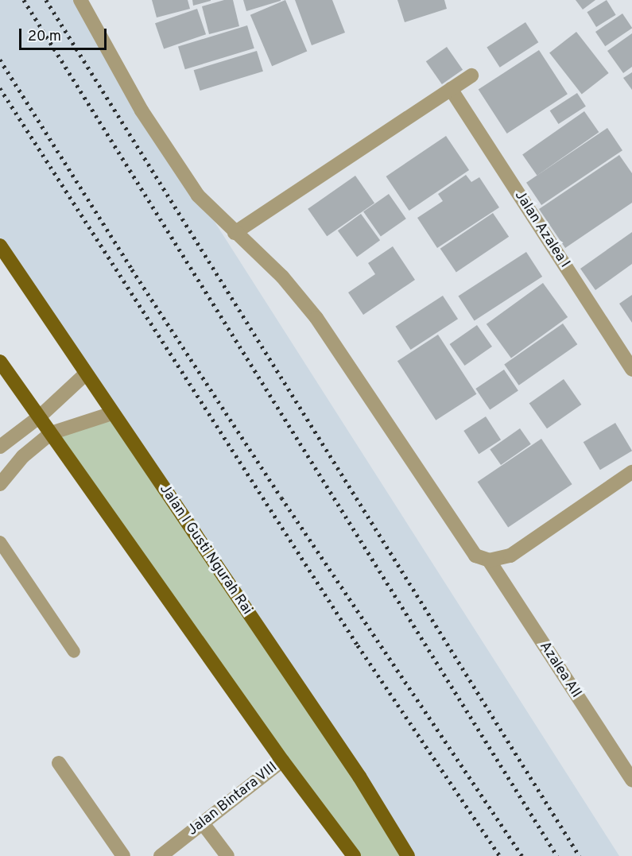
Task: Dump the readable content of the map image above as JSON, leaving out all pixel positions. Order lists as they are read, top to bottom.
{
  "streets": {
    "main road": ["Jalan I Gusti Ngurah Rai"],
    "street": ["Jalan Azalea I", "Azalea All", "Jalan Bintara VIII"]
  },
  "scale_bar": "20 m"
}
